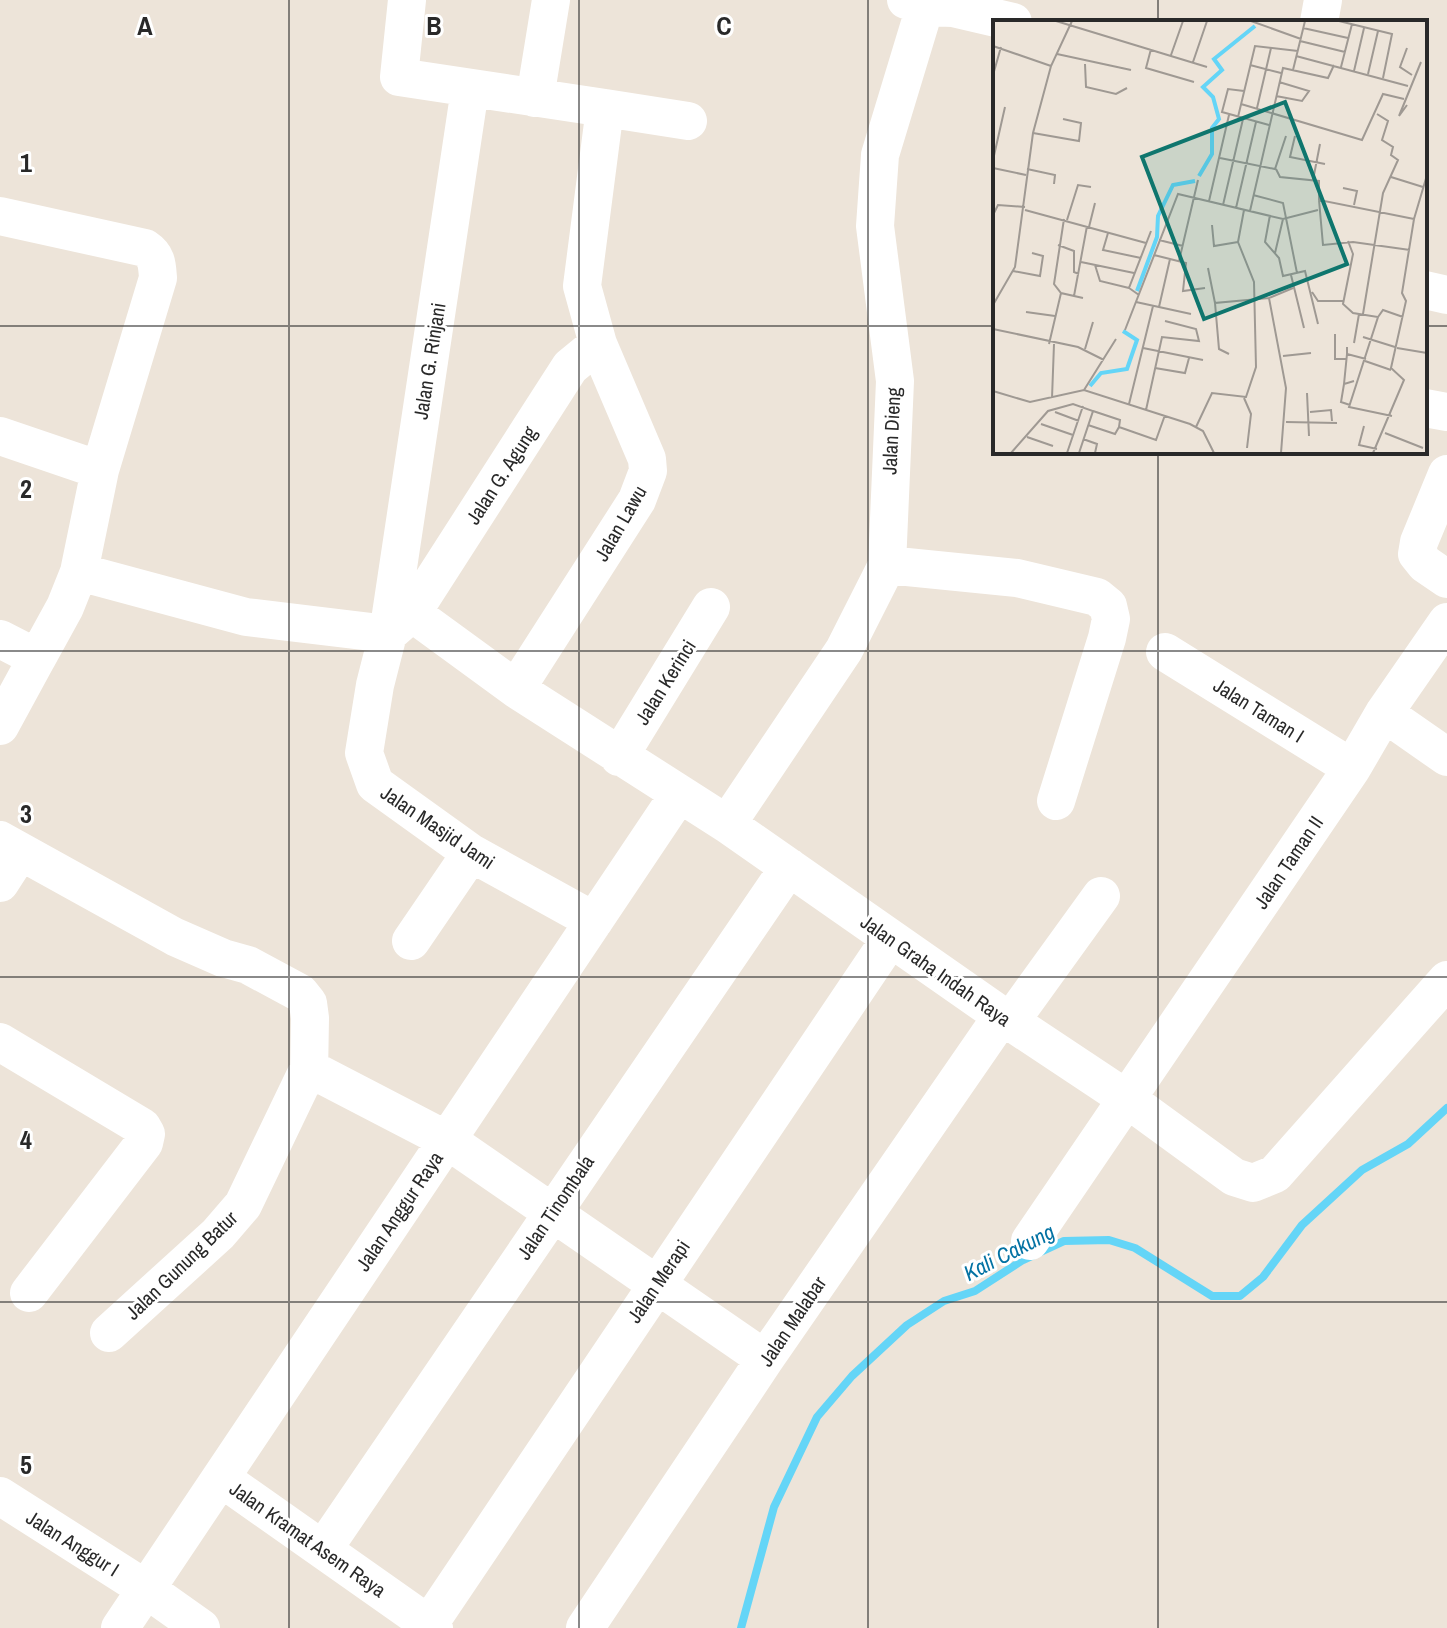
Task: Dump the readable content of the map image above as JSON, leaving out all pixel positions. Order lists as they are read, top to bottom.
{
  "streets": {
    "street": [
      "Jalan G. Rinjani",
      "Jalan Dieng",
      "Jalan G. Agung",
      "Jalan Lawu",
      "Jalan Kerinci",
      "Jalan Taman I",
      "Jalan Masjid Jami",
      "Jalan Taman II",
      "Jalan Graha Indah Raya",
      "Jalan Tinombala",
      "Jalan Anggur Raya",
      "Jalan Gunung Batur",
      "Jalan Merapi",
      "Jalan Malabar",
      "Jalan Kramat Asem Raya",
      "Jalan Anggur I"
    ]
  },
  "crossings": [
    ["Jalan G. Rinjani", "Jalan G. Agung"],
    ["Jalan G. Rinjani", "Jalan Masjid Jami"],
    ["Jalan G. Rinjani", "Jalan Graha Indah Raya"],
    ["Jalan Dieng", "Jalan Graha Indah Raya"],
    ["Jalan G. Agung", "Jalan Lawu"],
    ["Jalan G. Agung", "Jalan Masjid Jami"],
    ["Jalan G. Agung", "Jalan Graha Indah Raya"],
    ["Jalan Lawu", "Jalan Graha Indah Raya"],
    ["Jalan Kerinci", "Jalan Graha Indah Raya"],
    ["Jalan Taman I", "Jalan Taman II"],
    ["Jalan Masjid Jami", "Jalan Graha Indah Raya"],
    ["Jalan Masjid Jami", "Jalan Anggur Raya"],
    ["Jalan Taman II", "Jalan Graha Indah Raya"],
    ["Jalan Graha Indah Raya", "Jalan Tinombala"],
    ["Jalan Graha Indah Raya", "Jalan Anggur Raya"],
    ["Jalan Graha Indah Raya", "Jalan Merapi"],
    ["Jalan Graha Indah Raya", "Jalan Malabar"],
    ["Jalan Tinombala", "Jalan Kramat Asem Raya"],
    ["Jalan Anggur Raya", "Jalan Kramat Asem Raya"],
    ["Jalan Anggur Raya", "Jalan Anggur I"],
    ["Jalan Merapi", "Jalan Kramat Asem Raya"]
  ],
  "water": ["Kali Cakung"],
  "grid": {
    "columns": ["A", "B", "C"],
    "rows": [
      "1",
      "2",
      "3",
      "4",
      "5"
    ]
  }
}
